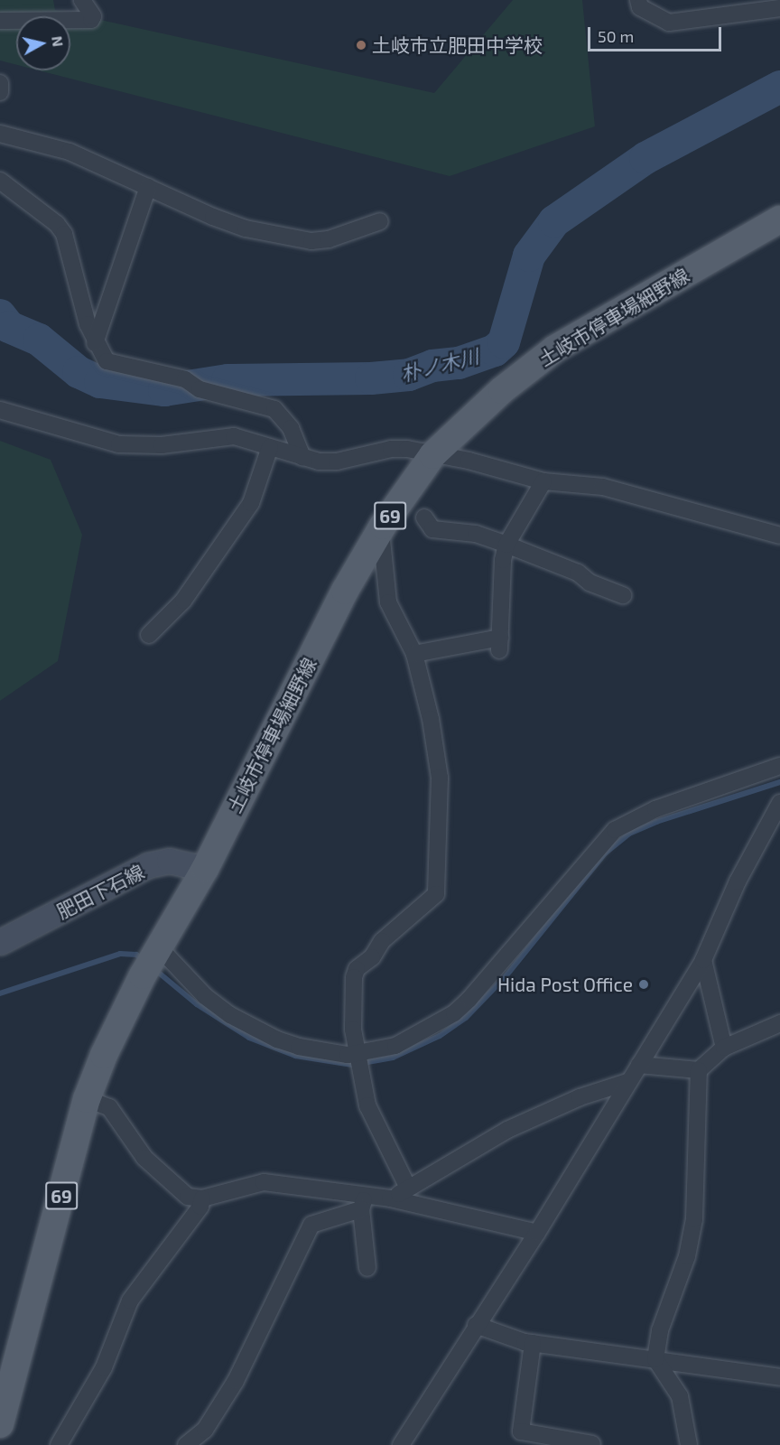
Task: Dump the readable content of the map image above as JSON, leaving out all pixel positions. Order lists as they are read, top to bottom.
{
  "streets": {
    "main road": ["土岐市停車場細野線", "69", "肥田下石線"]
  },
  "crossings": [
    ["土岐市停車場細野線", "肥田下石線"]
  ],
  "water": ["朴ノ木川"],
  "places": ["土岐市立肥田中学校", "Hida Post Office"],
  "scale_bar": "50 m",
  "north": "right"
}
